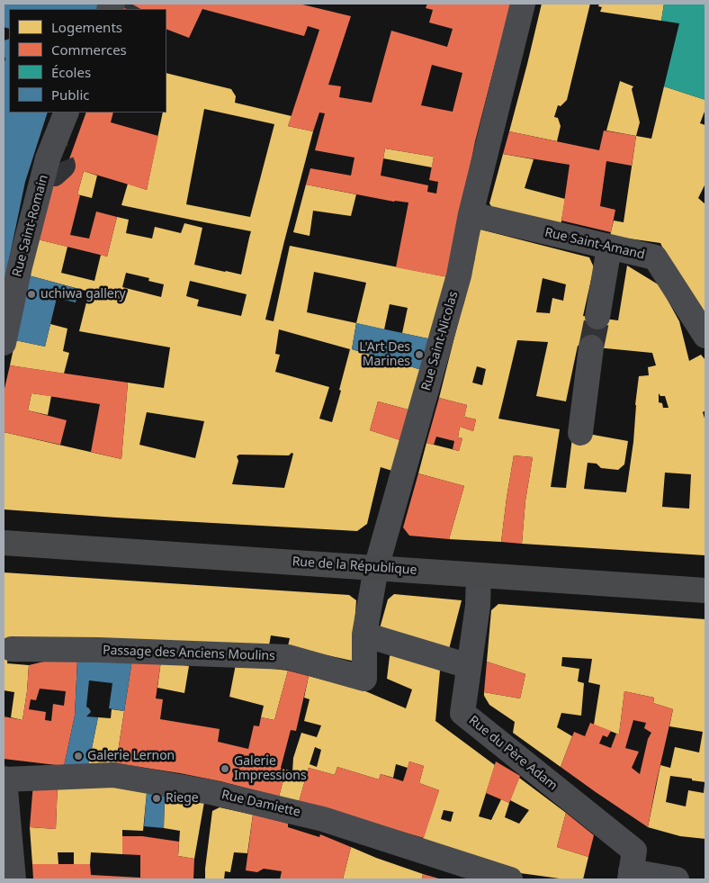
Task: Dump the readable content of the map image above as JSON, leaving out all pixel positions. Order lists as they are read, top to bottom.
{
  "streets": {
    "street": [
      "Rue Saint-Romain",
      "Rue Saint-Amand",
      "Rue Saint-Nicolas",
      "Rue de la République",
      "Passage des Anciens Moulins",
      "Rue du Père Adam",
      "Rue Damiette"
    ]
  },
  "crossings": [
    ["Rue Saint-Amand", "Rue Saint-Nicolas"],
    ["Rue Saint-Nicolas", "Rue de la République"],
    ["Rue Saint-Nicolas", "Passage des Anciens Moulins"],
    ["Rue de la République", "Rue du Père Adam"]
  ],
  "places": [
    "uchiwa gallery",
    "L'Art Des Marines",
    "Galerie Lernon",
    "Galerie Impressions",
    "Riege"
  ],
  "legend": [
    "Logements",
    "Commerces",
    "Écoles",
    "Public"
  ]
}
